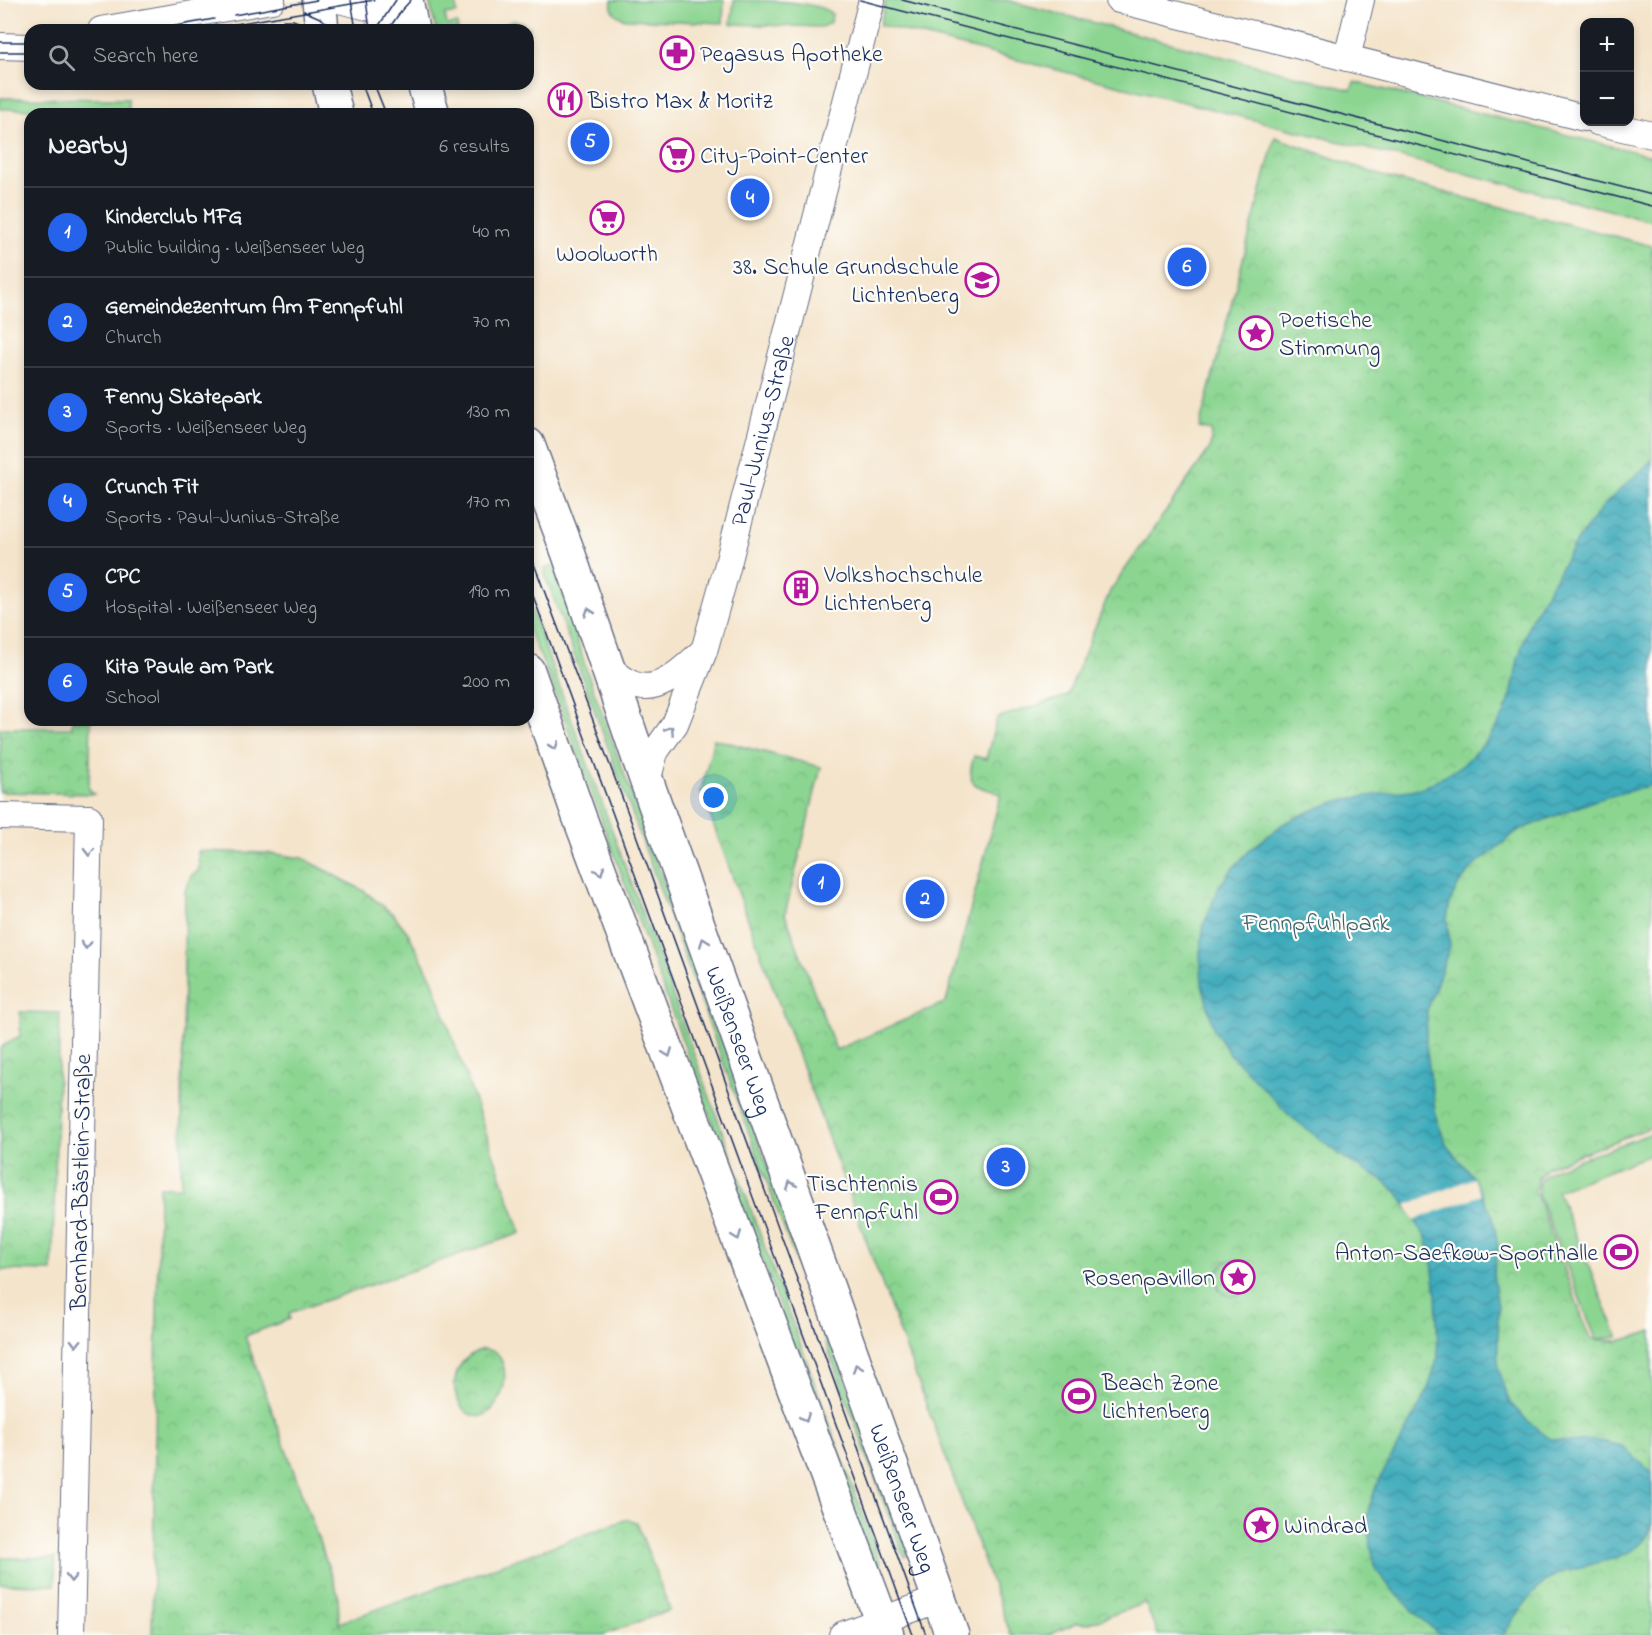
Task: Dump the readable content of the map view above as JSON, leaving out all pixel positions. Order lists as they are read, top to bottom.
{
  "streets": {
    "main road": ["Weißenseer Weg"],
    "street": ["Paul-Junius-Straße", "Bernhard-Bästlein-Straße"]
  },
  "crossings": [
    ["Paul-Junius-Straße", "Weißenseer Weg"]
  ],
  "one_way": ["Bernhard-Bästlein-Straße"],
  "parks": ["Fennpfuhlpark"],
  "places": {
    "pharmacy": ["Pegasus Apotheke"],
    "restaurant": ["Bistro Max & Moritz"],
    "supermarket": ["City-Point-Center", "Woolworth"],
    "school or university": ["38. Schule Grundschule Lichtenberg"],
    "place": ["Poetische Stimmung", "Rosenpavillon", "Windrad"],
    "building": ["Volkshochschule Lichtenberg"],
    "sports": ["Tischtennis Fennpfuhl", "Anton-Saefkow-Sporthalle", "Beach Zone Lichtenberg"]
  },
  "page": {
    "map_buttons": ["+", "−"],
    "search": "Search here",
    "heading": ["Nearby", "6 results"],
    "pins": [
      "5",
      "4",
      "6",
      "1",
      "2",
      "3"
    ],
    "list": [
      {
        "mark": "1",
        "name": "Kinderclub MFG",
        "note": "Public building · Weißenseer Weg",
        "value": "40 m"
      },
      {
        "mark": "2",
        "name": "Gemeindezentrum Am Fennpfuhl",
        "note": "Church",
        "value": "70 m"
      },
      {
        "mark": "3",
        "name": "Fenny Skatepark",
        "note": "Sports · Weißenseer Weg",
        "value": "130 m"
      },
      {
        "mark": "4",
        "name": "Crunch Fit",
        "note": "Sports · Paul-Junius-Straße",
        "value": "170 m"
      },
      {
        "mark": "5",
        "name": "CPC",
        "note": "Hospital · Weißenseer Weg",
        "value": "190 m"
      },
      {
        "mark": "6",
        "name": "Kita Paule am Park",
        "note": "School",
        "value": "200 m"
      }
    ]
  }
}
